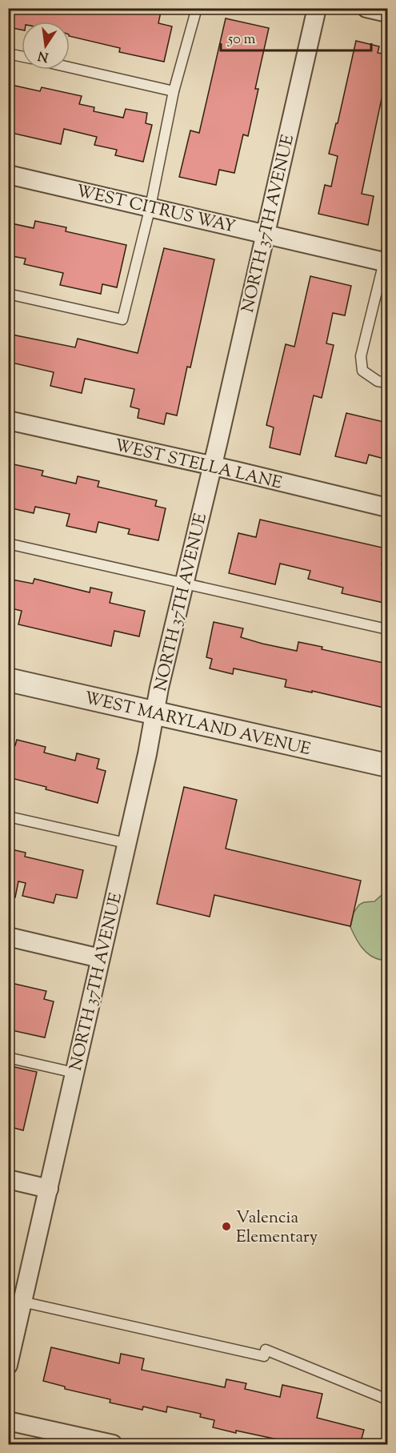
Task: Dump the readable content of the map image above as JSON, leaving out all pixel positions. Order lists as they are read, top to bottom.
{
  "streets": {
    "street": [
      "WEST CITRUS WAY",
      "NORTH 37TH AVENUE",
      "WEST STELLA LANE",
      "WEST MARYLAND AVENUE"
    ]
  },
  "crossings": [
    ["WEST CITRUS WAY", "NORTH 37TH AVENUE"],
    ["NORTH 37TH AVENUE", "WEST STELLA LANE"],
    ["NORTH 37TH AVENUE", "WEST MARYLAND AVENUE"]
  ],
  "places": ["Valencia Elementary"],
  "scale_bar": "50 m",
  "north": "bottom"
}
